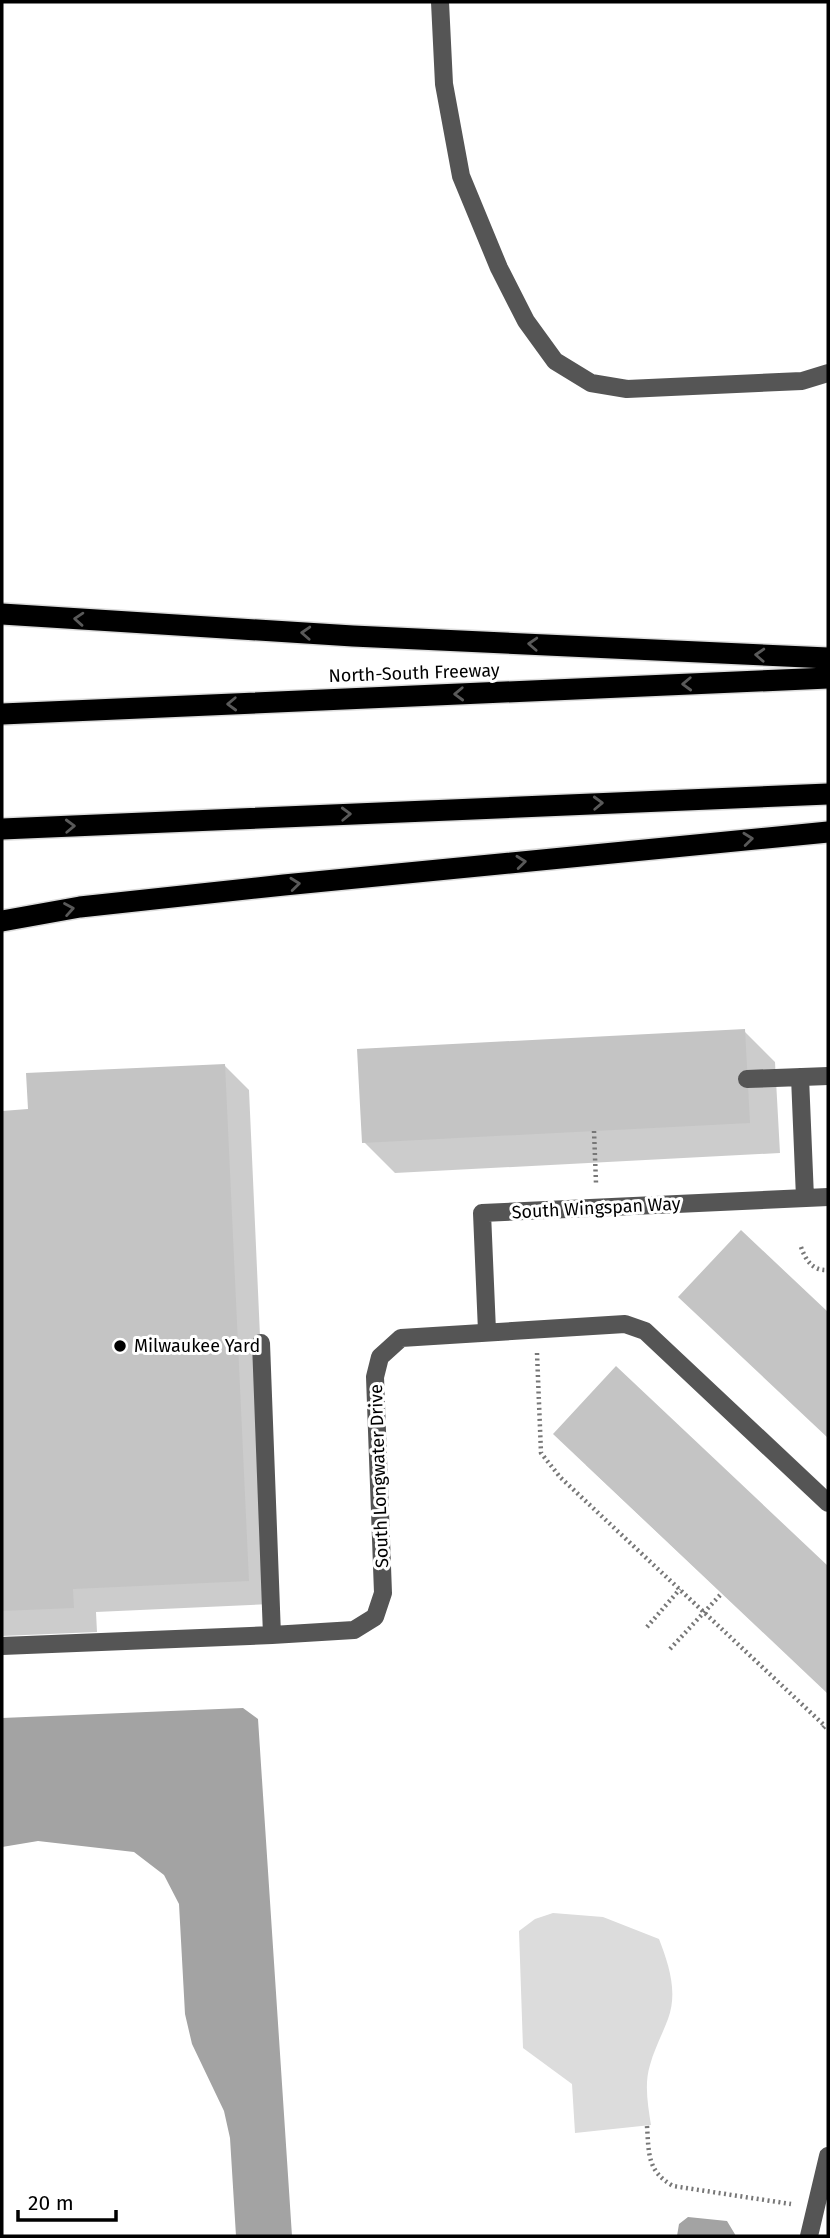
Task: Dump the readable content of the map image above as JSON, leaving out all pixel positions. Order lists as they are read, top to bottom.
{
  "streets": {
    "highway": ["North-South Freeway"],
    "street": ["South Wingspan Way", "South Longwater Drive"]
  },
  "crossings": [
    ["South Wingspan Way", "South Longwater Drive"]
  ],
  "places": ["Milwaukee Yard"],
  "scale_bar": "20 m"
}
